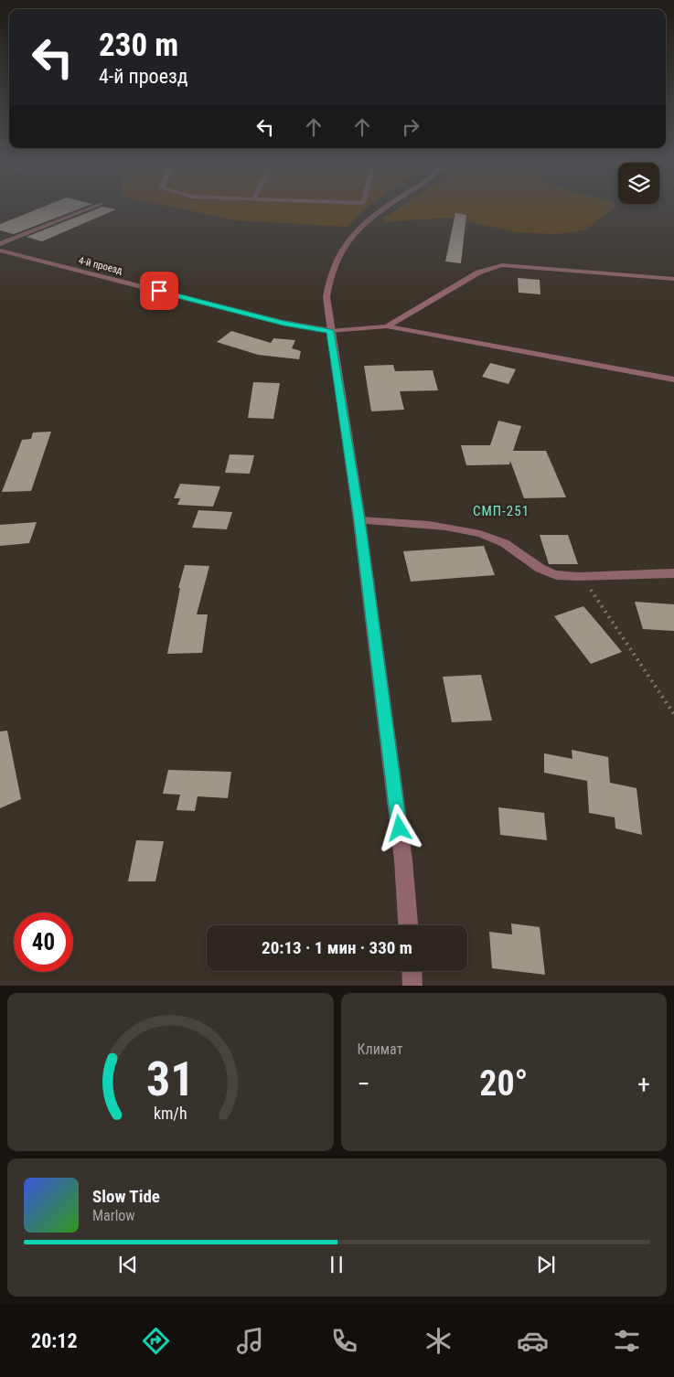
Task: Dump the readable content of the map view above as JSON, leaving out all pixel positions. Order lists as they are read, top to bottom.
{
  "streets": {
    "street": ["4-й проезд"]
  },
  "districts": ["СМП-251"],
  "page": {
    "turn": ["230 m", "4-й проезд"],
    "limit": "40",
    "trip": "20:13 · 1 мин · 330 m",
    "tile": "Климат",
    "heat": ["−", "20°", "+"],
    "song": ["Slow Tide", "Marlow"],
    "tabs": "20:12",
    "gauge": ["31", "km/h"]
  }
}
